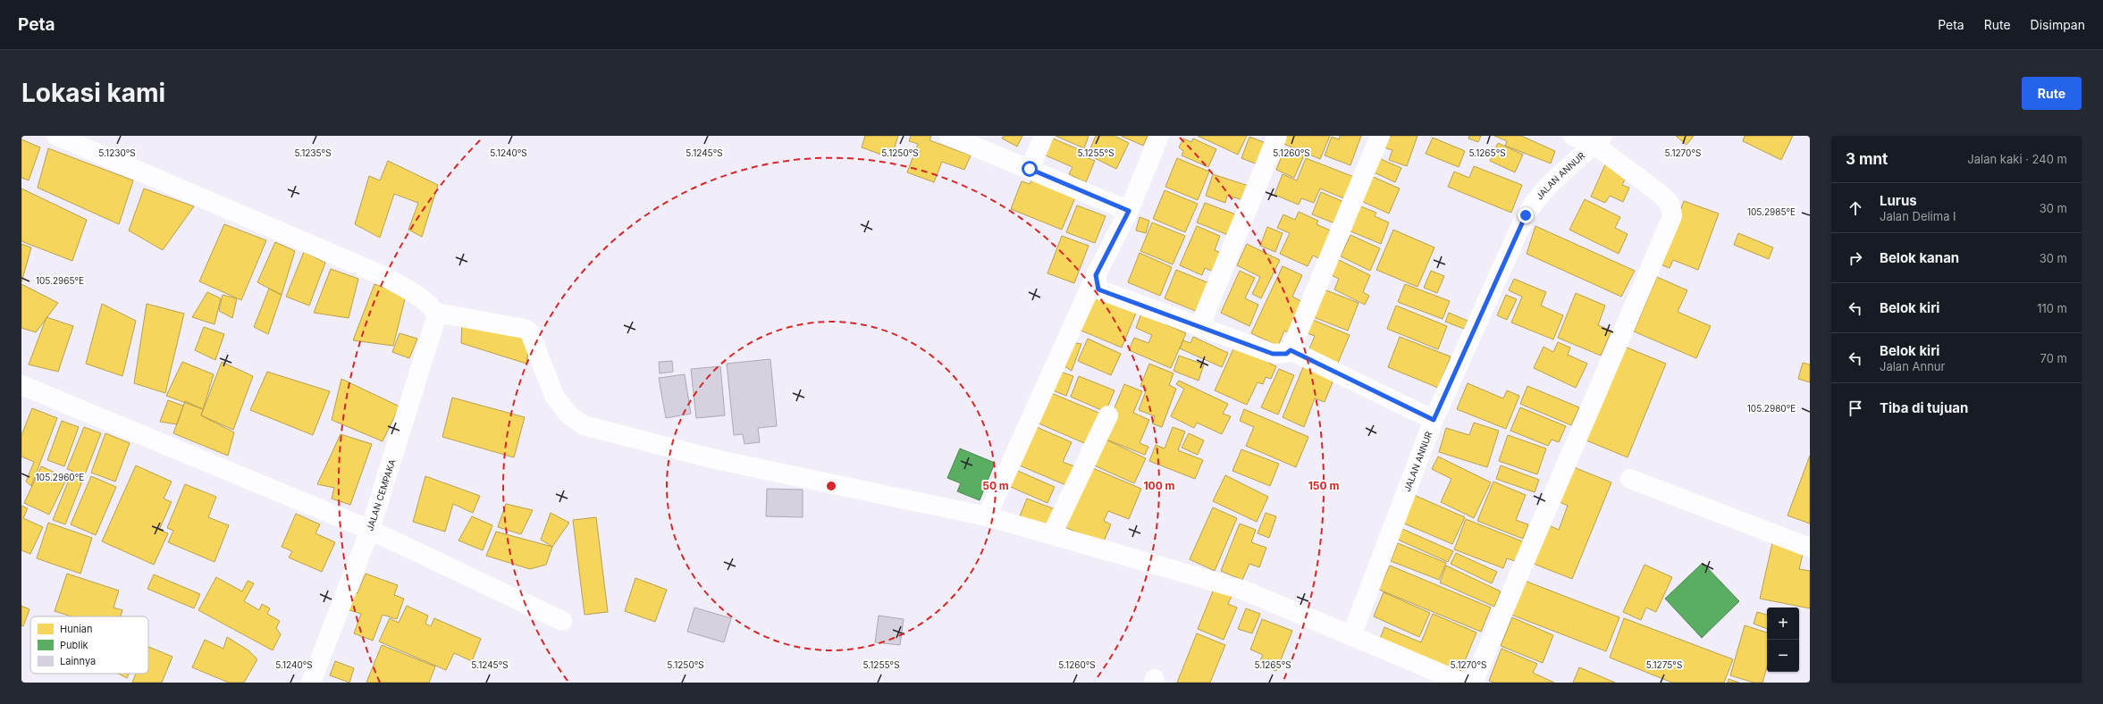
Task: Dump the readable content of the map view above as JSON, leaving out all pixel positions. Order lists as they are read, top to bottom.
{
  "streets": {
    "street": ["JALAN ANNUR", "JALAN CEMPAKA"]
  },
  "legend": ["Hunian", "Publik", "Lainnya"],
  "page": {
    "header": "Peta",
    "nav": ["Peta", "Rute", "Disimpan"],
    "buttons": "Rute",
    "title": "Lokasi kami",
    "heading": ["3 mnt", "Jalan kaki · 240 m"],
    "list": [
      ["Lurus", "Jalan Delima I", "30 m"],
      ["Belok kanan", "30 m"],
      ["Belok kiri", "110 m"],
      ["Belok kiri", "Jalan Annur", "70 m"],
      "Tiba di tujuan"
    ],
    "map_buttons": ["+", "−"]
  },
  "coordinates": [
    "5.1230°S",
    "5.1235°S",
    "5.1240°S",
    "5.1245°S",
    "5.1250°S",
    "5.1255°S",
    "5.1260°S",
    "5.1265°S",
    "5.1270°S",
    "105.2985°E",
    "105.2965°E",
    "105.2980°E",
    "105.2960°E",
    "5.1275°S"
  ],
  "rings": ["50 m", "100 m", "150 m"]
}
